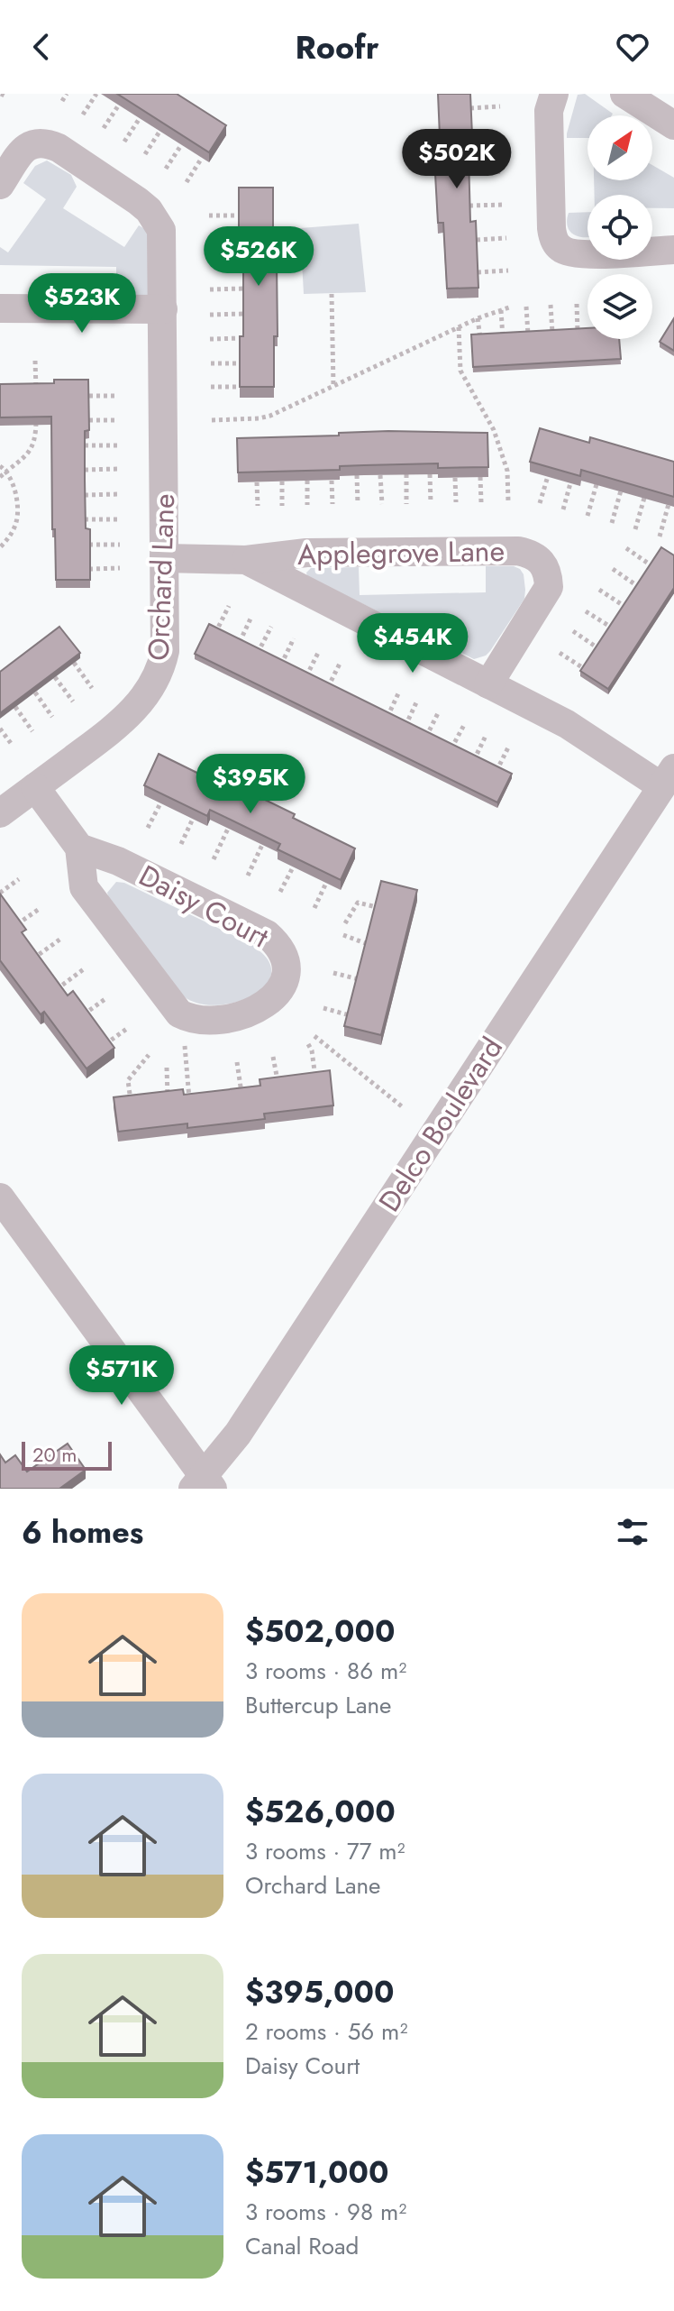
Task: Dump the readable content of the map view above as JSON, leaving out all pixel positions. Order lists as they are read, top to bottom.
{
  "streets": {
    "street": [
      "Applegrove Lane",
      "Orchard Lane",
      "Daisy Court",
      "Delco Boulevard"
    ]
  },
  "crossings": [
    ["Applegrove Lane", "Orchard Lane"],
    ["Applegrove Lane", "Delco Boulevard"],
    ["Orchard Lane", "Daisy Court"]
  ],
  "scale_bar": "20 m",
  "north": "top right",
  "page": {
    "header": "Roofr",
    "price": [
      "$502K",
      "$526K",
      "$523K",
      "$454K",
      "$395K",
      "$571K"
    ],
    "scale": "20 m",
    "heading": "6 homes",
    "list": [
      {
        "name": "$502,000",
        "note": "3 rooms · 86 m² · Buttercup Lane"
      },
      {
        "name": "$526,000",
        "note": "3 rooms · 77 m² · Orchard Lane"
      },
      {
        "name": "$395,000",
        "note": "2 rooms · 56 m² · Daisy Court"
      },
      {
        "name": "$571,000",
        "note": "3 rooms · 98 m² · Canal Road"
      }
    ]
  }
}
